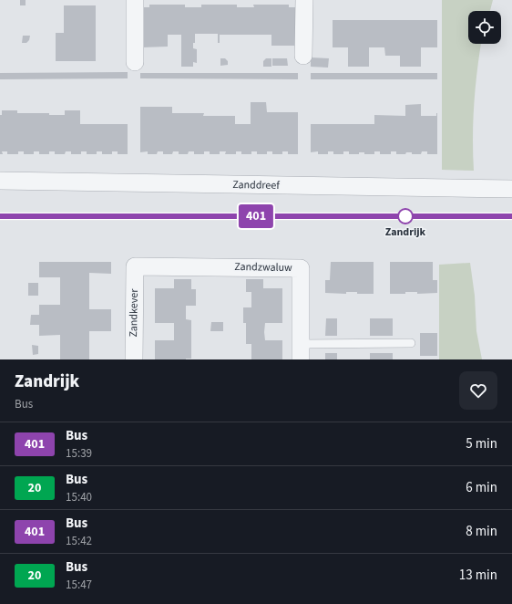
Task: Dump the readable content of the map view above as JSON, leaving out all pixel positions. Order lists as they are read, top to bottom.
{
  "streets": {
    "street": ["Zanddreef", "Zandzwaluw", "Zandkever"]
  },
  "crossings": [
    ["Zandzwaluw", "Zandkever"]
  ],
  "places": ["Zandrijk"],
  "lines": ["bus line 401"],
  "page": {
    "on_map": "401",
    "heading": ["Zandrijk", "Bus"],
    "list": [
      {
        "mark": "401",
        "name": "Bus",
        "note": "15:39",
        "value": "5 min"
      },
      {
        "mark": "20",
        "name": "Bus",
        "note": "15:40",
        "value": "6 min"
      },
      {
        "mark": "401",
        "name": "Bus",
        "note": "15:42",
        "value": "8 min"
      },
      {
        "mark": "20",
        "name": "Bus",
        "note": "15:47",
        "value": "13 min"
      }
    ]
  }
}
